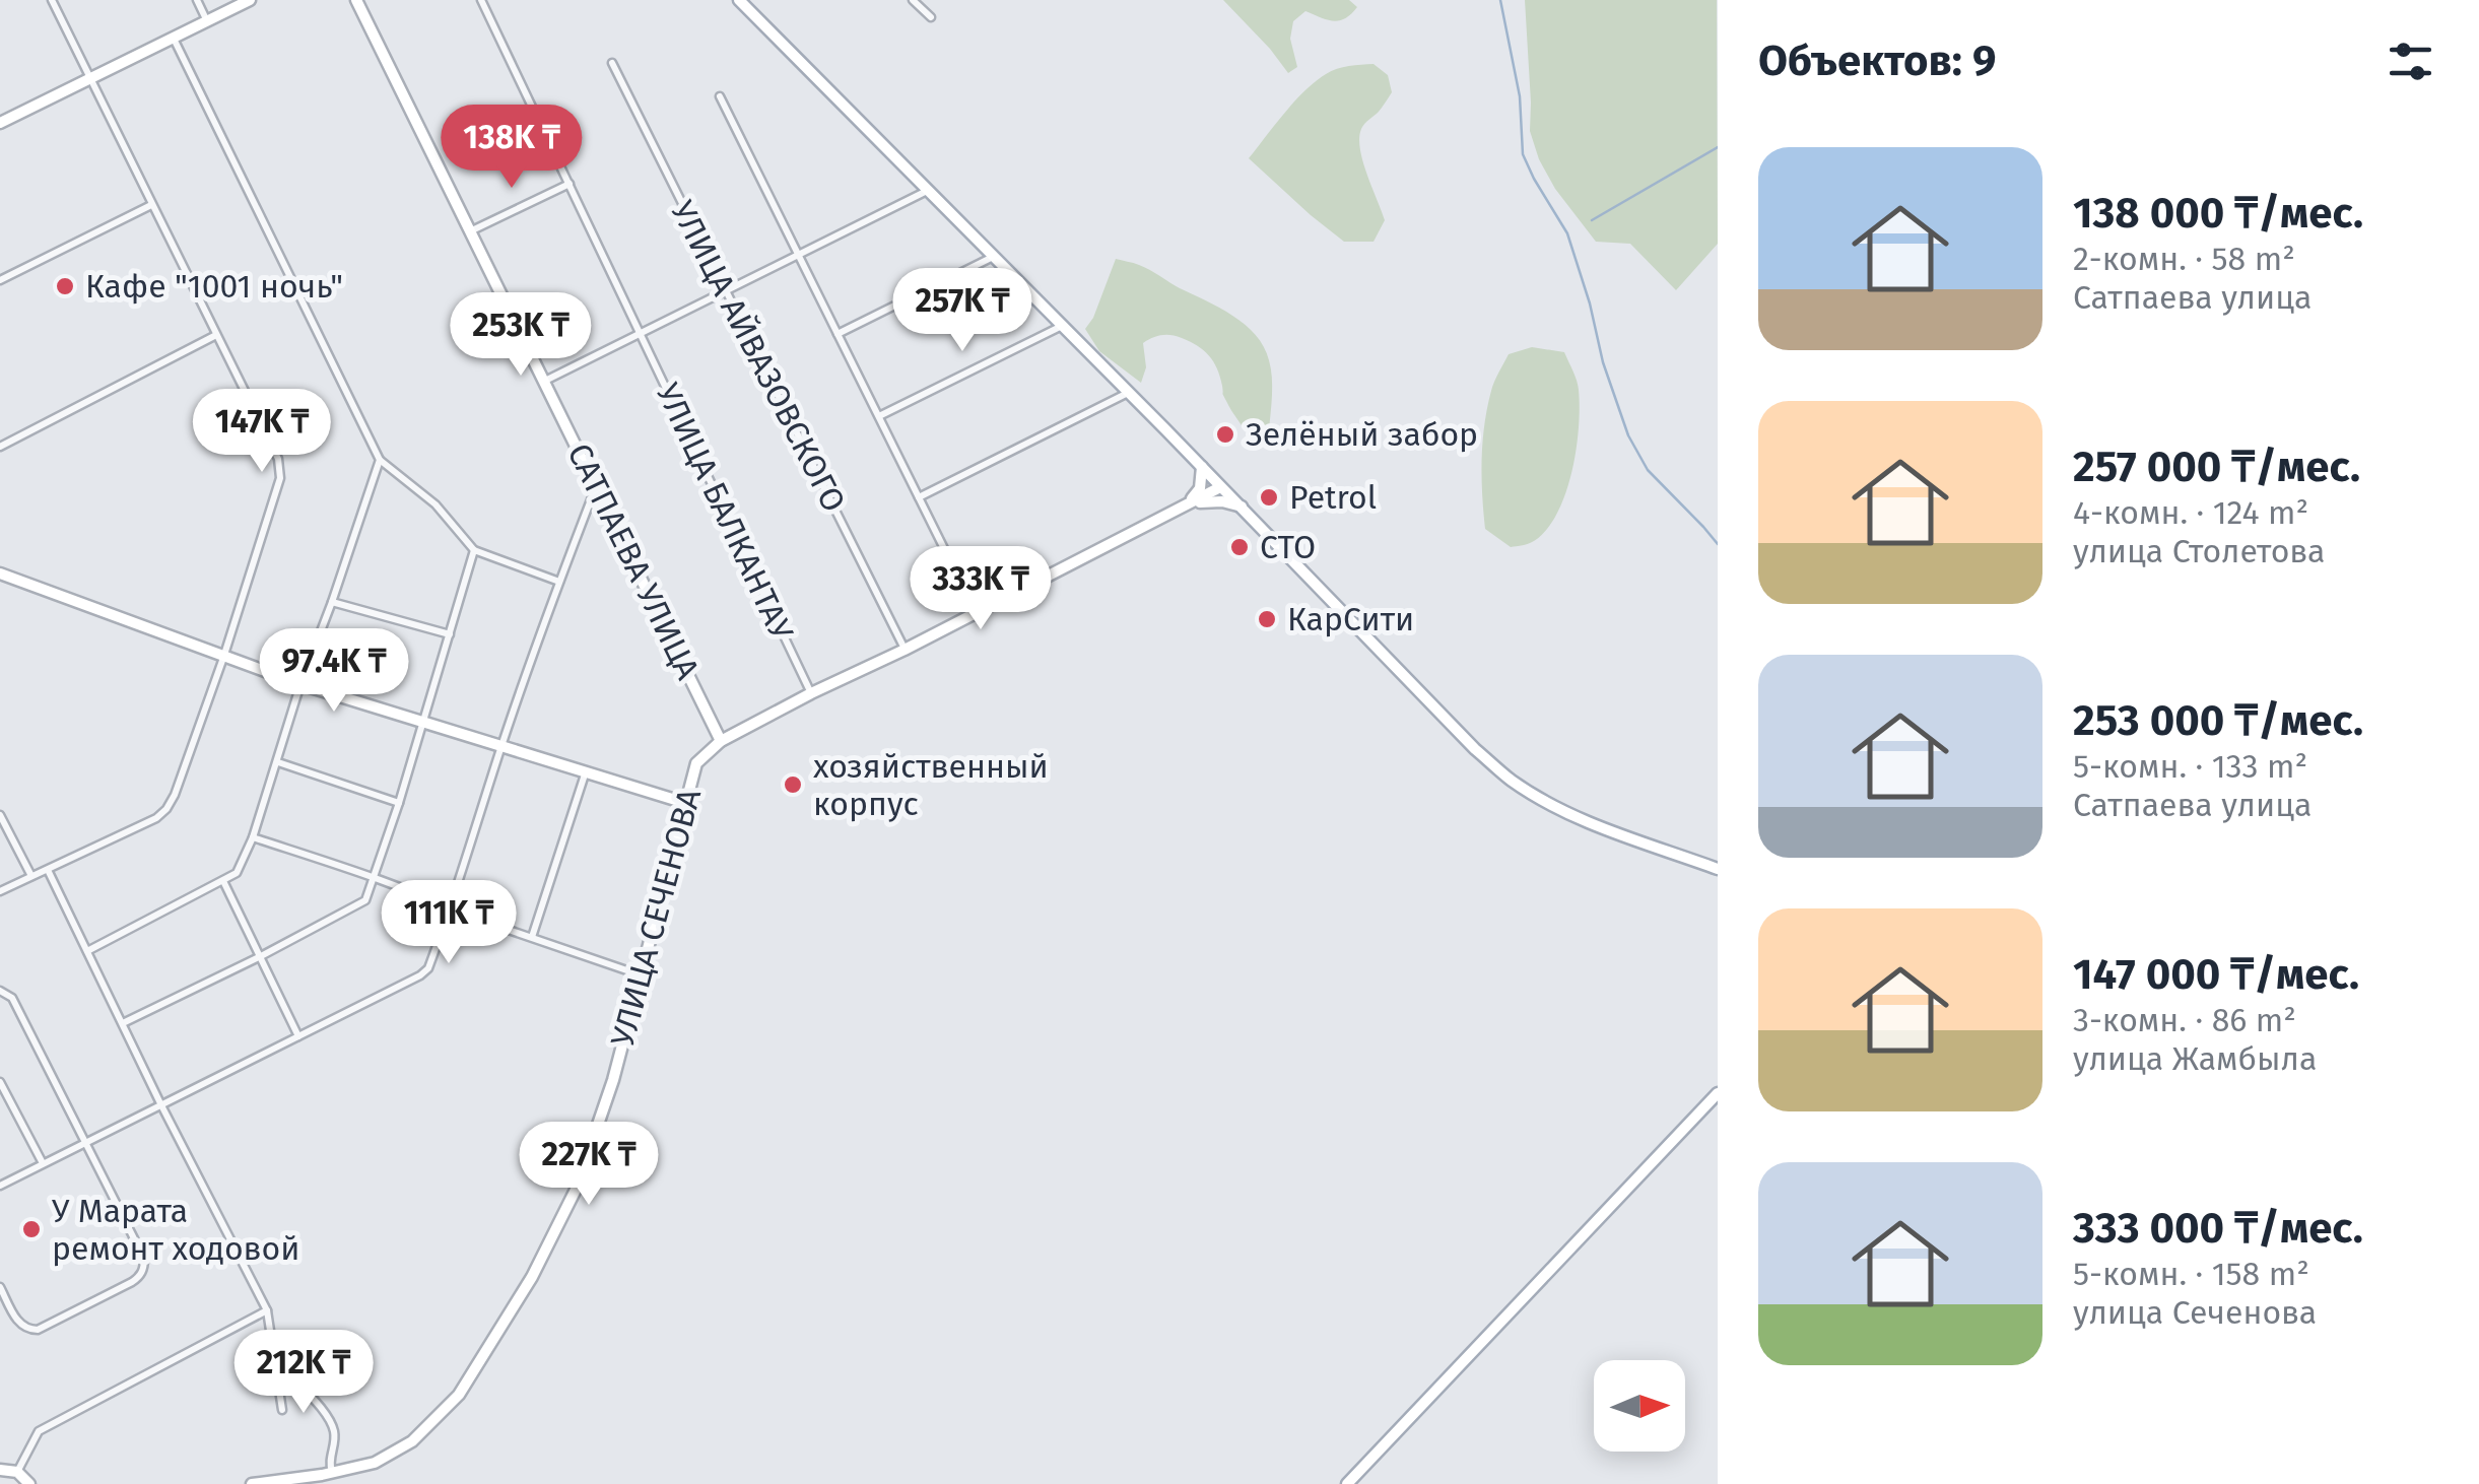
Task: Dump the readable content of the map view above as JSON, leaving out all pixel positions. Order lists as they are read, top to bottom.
{
  "streets": {
    "street": [
      "УЛИЦА АЙВАЗОВСКОГО",
      "УЛИЦА БАЛКАНТАУ",
      "САТПАЕВА УЛИЦА",
      "УЛИЦА СЕЧЕНОВА"
    ]
  },
  "crossings": [
    ["УЛИЦА АЙВАЗОВСКОГО", "УЛИЦА СЕЧЕНОВА"],
    ["УЛИЦА БАЛКАНТАУ", "УЛИЦА СЕЧЕНОВА"],
    ["САТПАЕВА УЛИЦА", "УЛИЦА СЕЧЕНОВА"]
  ],
  "places": [
    "Кафе \"1001 ночь\"",
    "Зелёный забор",
    "Petrol",
    "СТО",
    "КарСити",
    "хозяйственный корпус",
    "У Марата ремонт ходовой"
  ],
  "north": "right",
  "page": {
    "heading": "Объектов: 9",
    "price": [
      "138K ₸",
      "257K ₸",
      "253K ₸",
      "147K ₸",
      "333K ₸",
      "97.4K ₸",
      "111K ₸",
      "227K ₸",
      "212K ₸"
    ],
    "list": [
      {
        "name": "138 000 ₸/мес.",
        "note": "2-комн. · 58 m² · Сатпаева улица"
      },
      {
        "name": "257 000 ₸/мес.",
        "note": "4-комн. · 124 m² · улица Столетова"
      },
      {
        "name": "253 000 ₸/мес.",
        "note": "5-комн. · 133 m² · Сатпаева улица"
      },
      {
        "name": "147 000 ₸/мес.",
        "note": "3-комн. · 86 m² · улица Жамбыла"
      },
      {
        "name": "333 000 ₸/мес.",
        "note": "5-комн. · 158 m² · улица Сеченова"
      }
    ]
  }
}
